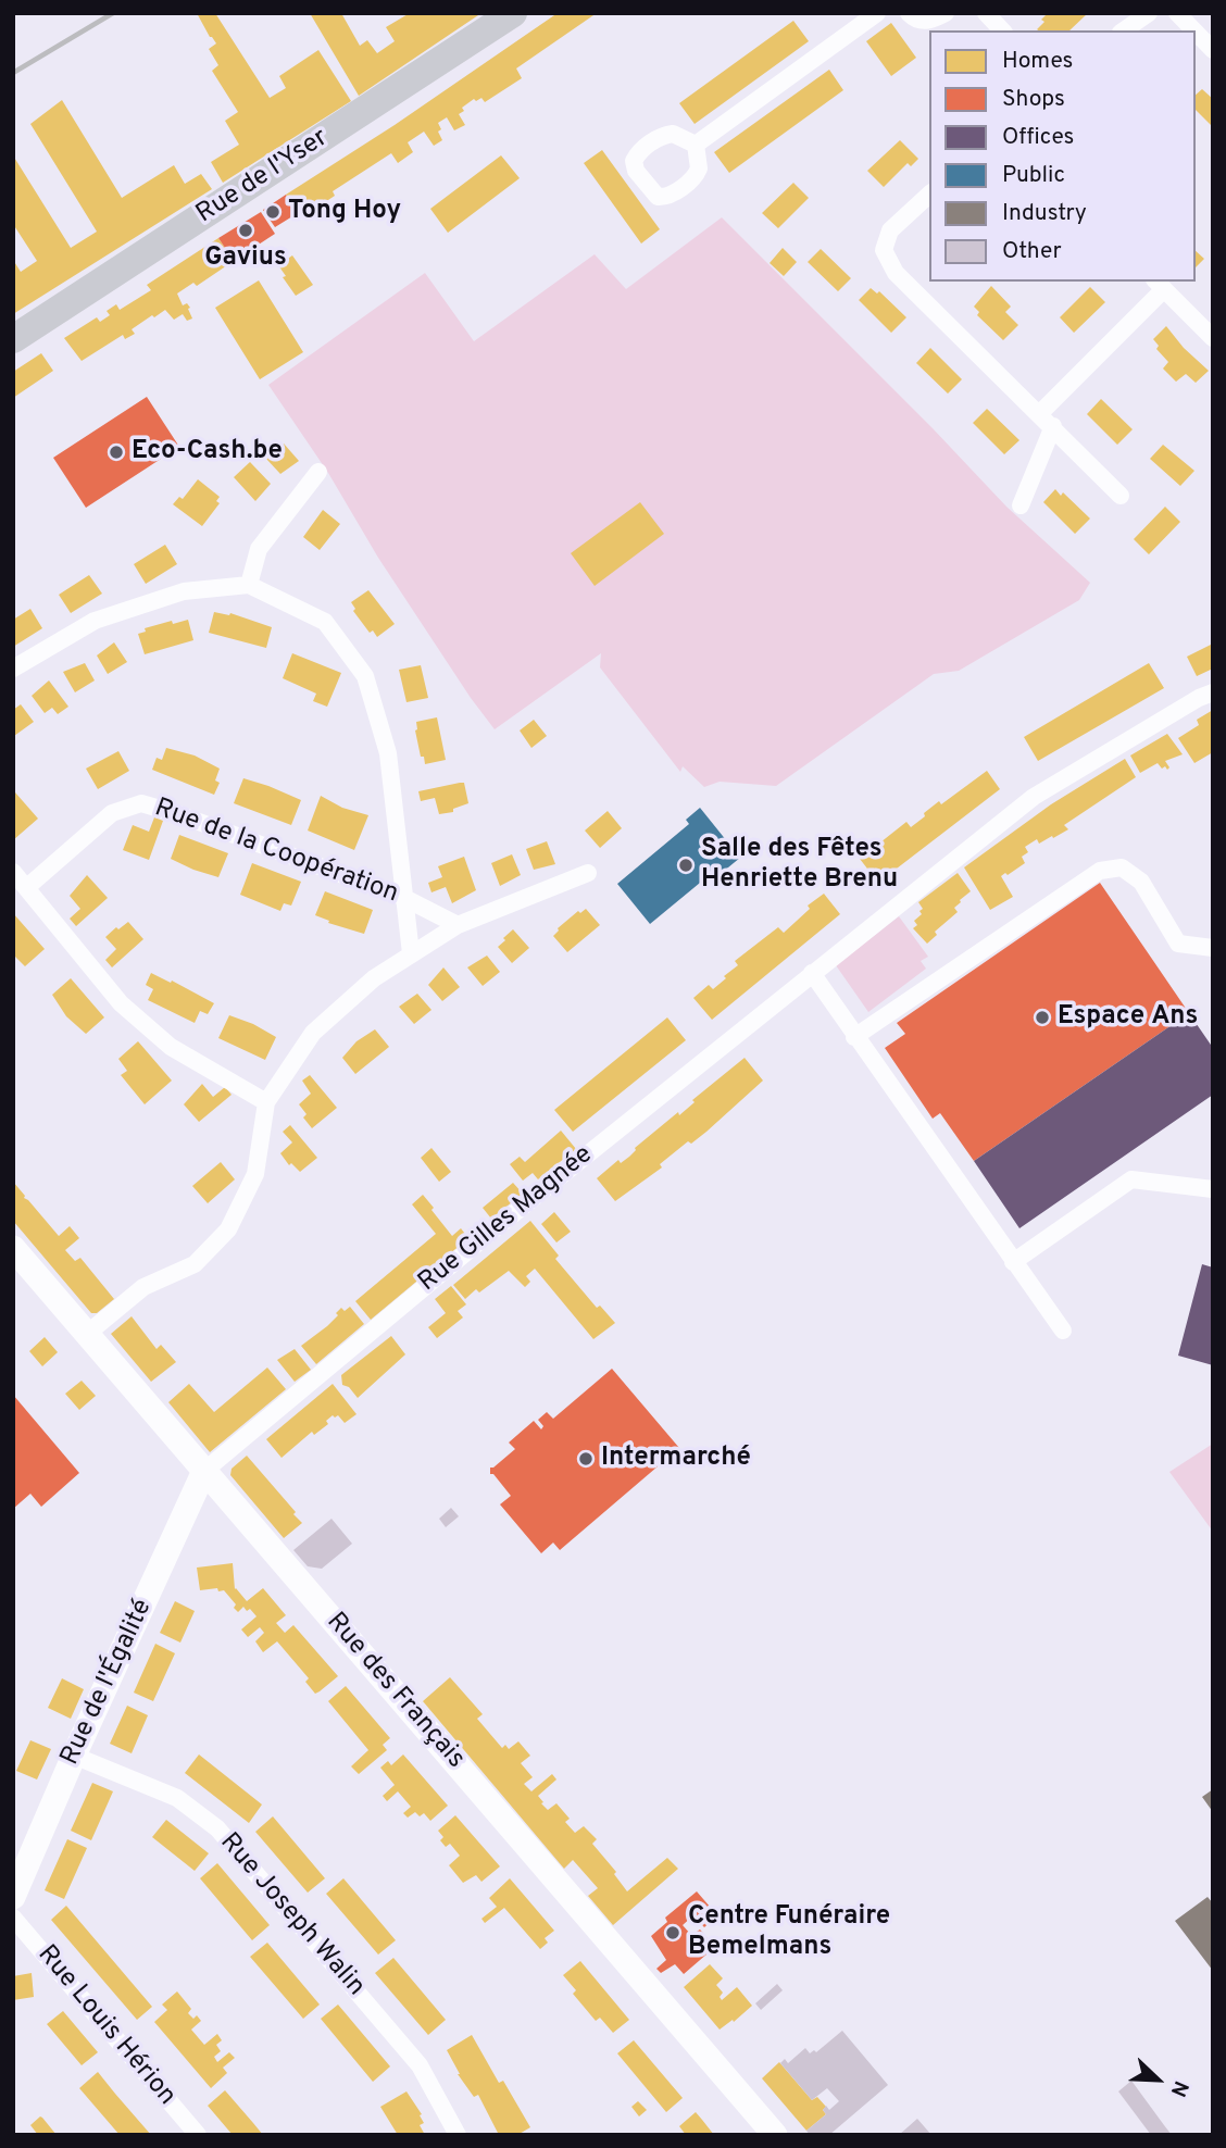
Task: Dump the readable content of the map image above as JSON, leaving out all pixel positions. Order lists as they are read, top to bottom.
{
  "streets": {
    "main road": ["Rue de l'Yser", "Rue de l'Égalité", "Rue des Français"],
    "street": [
      "Rue de la Coopération",
      "Rue Gilles Magnée",
      "Rue Joseph Walin",
      "Rue Louis Hérion"
    ]
  },
  "crossings": [
    ["Rue Gilles Magnée", "Rue de l'Égalité"],
    ["Rue Gilles Magnée", "Rue des Français"],
    ["Rue de l'Égalité", "Rue des Français"],
    ["Rue de l'Égalité", "Rue Joseph Walin"]
  ],
  "places": [
    "Tong Hoy",
    "Gavius",
    "Eco-Cash.be",
    "Salle des Fêtes Henriette Brenu",
    "Espace Ans",
    "Intermarché",
    "Centre Funéraire Bemelmans"
  ],
  "legend": [
    "Homes",
    "Shops",
    "Offices",
    "Public",
    "Industry",
    "Other"
  ],
  "north": "bottom right"
}
